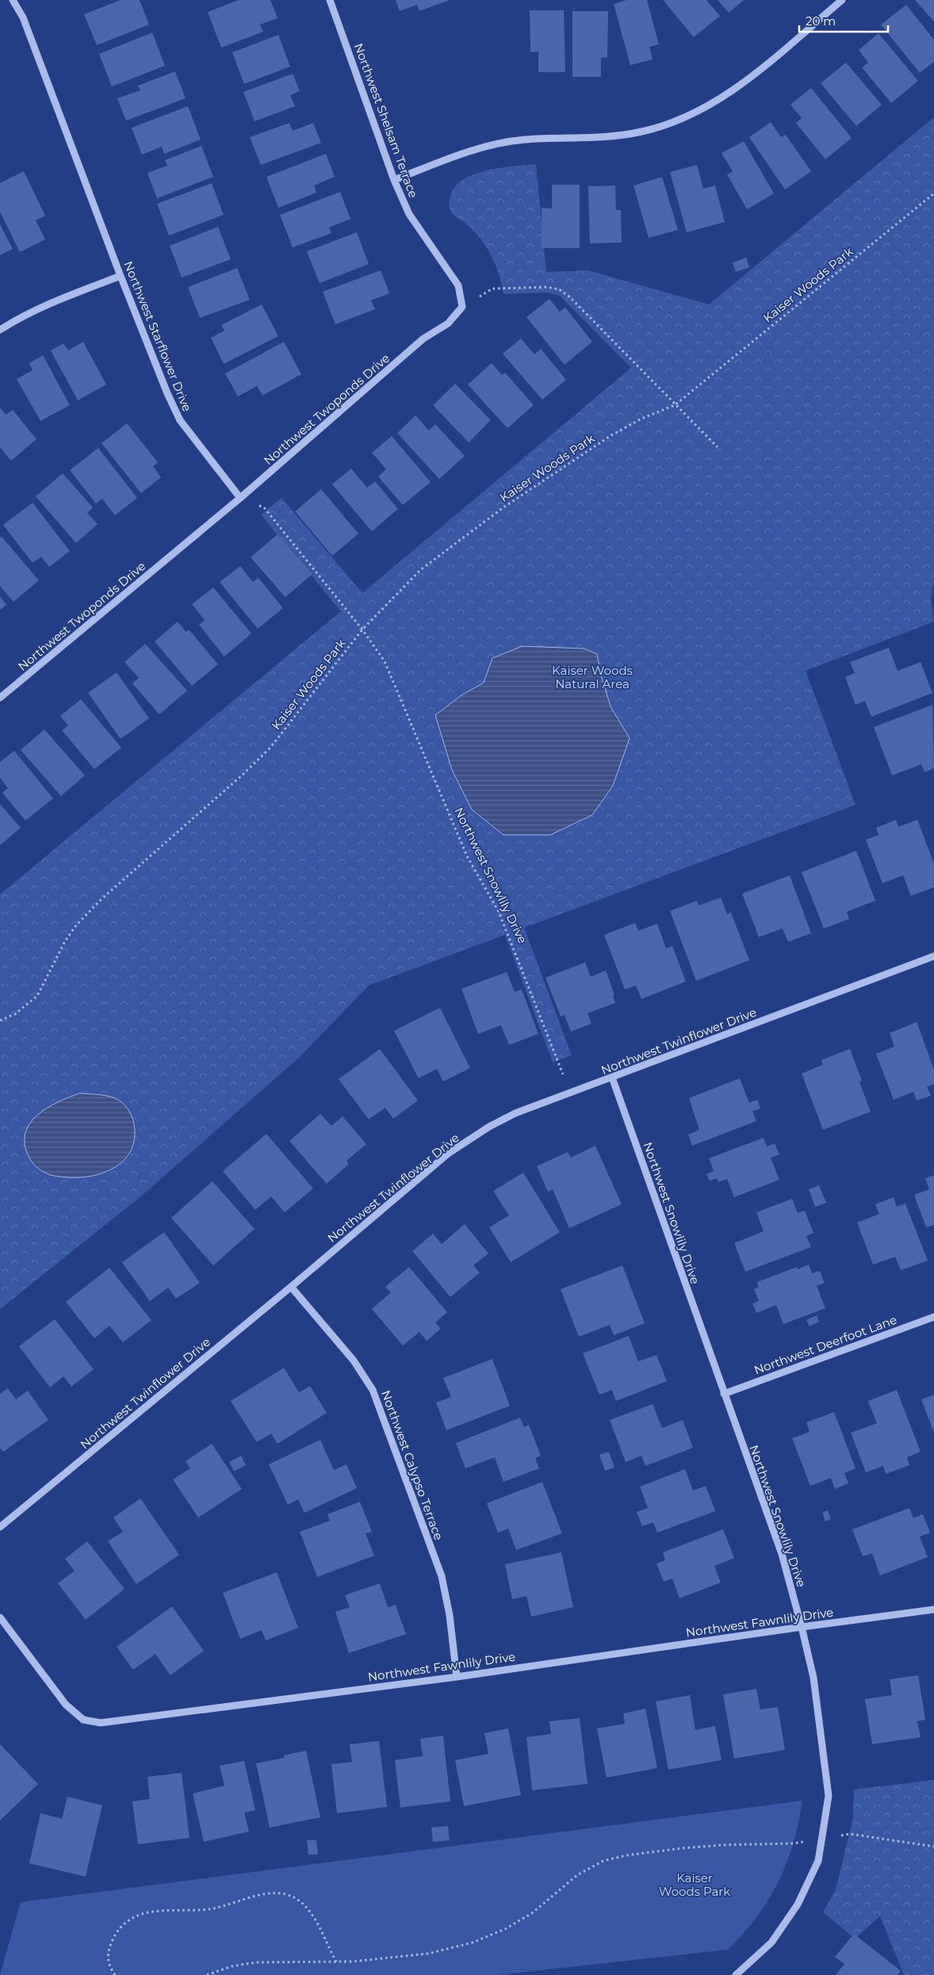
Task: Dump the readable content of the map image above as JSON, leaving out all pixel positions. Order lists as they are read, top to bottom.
{
  "streets": {
    "street": [
      "Northwest Shelsam Terrace",
      "Northwest Starflower Drive",
      "Northwest Twoponds Drive",
      "Northwest Snowlily Drive",
      "Northwest Twinflower Drive",
      "Northwest Deerfoot Lane",
      "Northwest Calypso Terrace",
      "Northwest Fawnlily Drive"
    ],
    "path": ["Kaiser Woods Park"]
  },
  "crossings": [
    ["Northwest Shelsam Terrace", "Northwest Twoponds Drive"],
    ["Kaiser Woods Park", "Northwest Snowlily Drive"],
    ["Northwest Starflower Drive", "Northwest Twoponds Drive"],
    ["Northwest Snowlily Drive", "Northwest Twinflower Drive"],
    ["Northwest Snowlily Drive", "Northwest Deerfoot Lane"],
    ["Northwest Snowlily Drive", "Northwest Fawnlily Drive"],
    ["Northwest Twinflower Drive", "Northwest Calypso Terrace"],
    ["Northwest Calypso Terrace", "Northwest Fawnlily Drive"]
  ],
  "parks": ["Kaiser Woods Natural Area", "Kaiser Woods Park"],
  "scale_bar": "20 m"
}
